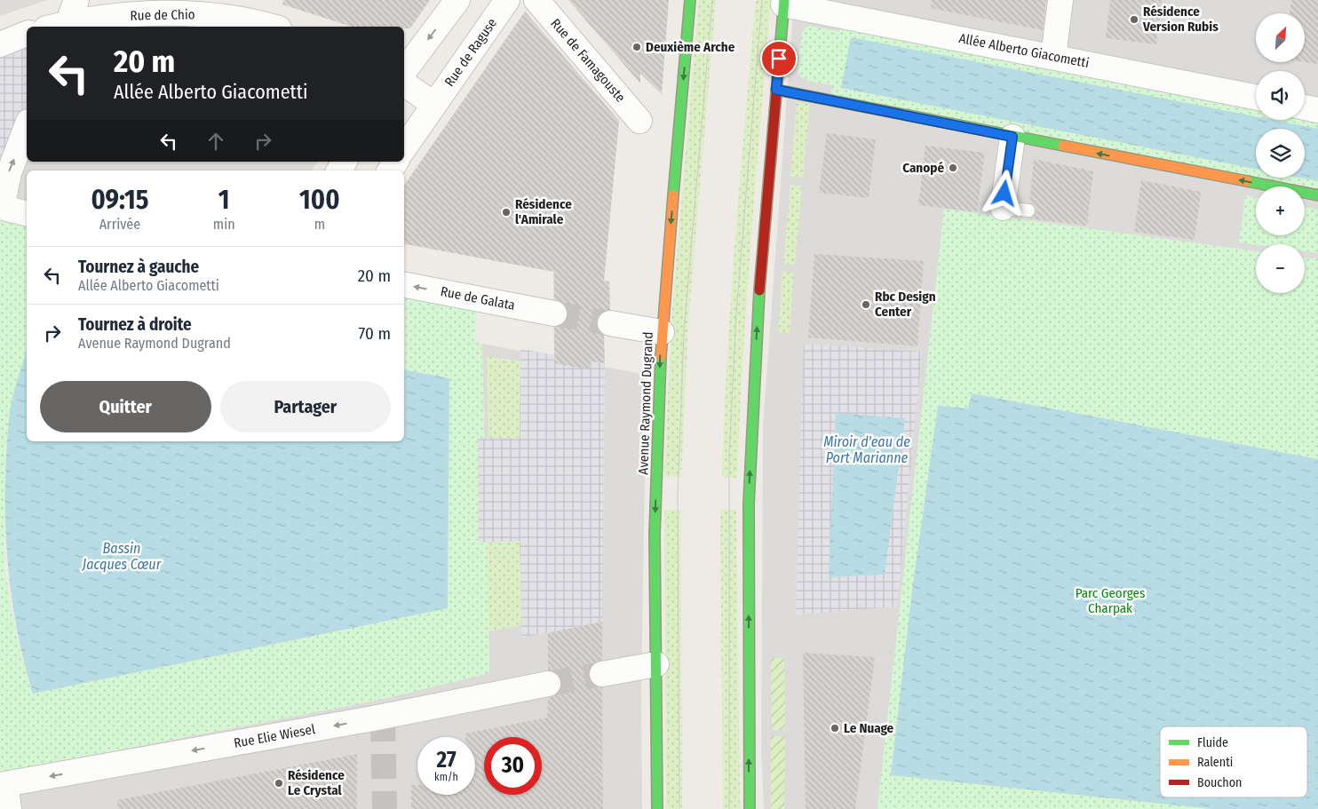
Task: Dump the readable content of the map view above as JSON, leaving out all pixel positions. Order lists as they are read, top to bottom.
{
  "streets": {
    "main road": ["Avenue Raymond Dugrand"],
    "street": [
      "Rue de Chio",
      "Allée Alberto Giacometti",
      "Rue de Raguse",
      "Rue de Famagouste",
      "Rue de Galata",
      "Rue Elie Wiesel"
    ]
  },
  "one_way": ["Rue de Galata", "Avenue Raymond Dugrand", "Rue Elie Wiesel"],
  "water": ["Miroir d'eau de Port Marianne", "Bassin Jacques Cœur"],
  "parks": ["Parc Georges Charpak"],
  "places": [
    "Résidence Version Rubis",
    "Deuxième Arche",
    "Canopé",
    "Résidence l'Amirale",
    "Rbc Design Center",
    "Le Nuage",
    "Résidence Le Crystal"
  ],
  "legend": ["Fluide", "Ralenti", "Bouchon"],
  "north": "top right",
  "page": {
    "map_buttons": ["+", "−"],
    "turn": ["20 m", "Allée Alberto Giacometti"],
    "eta": [
      "09:15",
      "Arrivée",
      "1",
      "min",
      "100",
      "m"
    ],
    "list": [
      {
        "name": "Tournez à gauche",
        "note": "Allée Alberto Giacometti",
        "value": "20 m"
      },
      {
        "name": "Tournez à droite",
        "note": "Avenue Raymond Dugrand",
        "value": "70 m"
      }
    ],
    "buttons": ["Quitter", "Partager"],
    "speed": "27 km/h",
    "limit": "30"
  }
}
